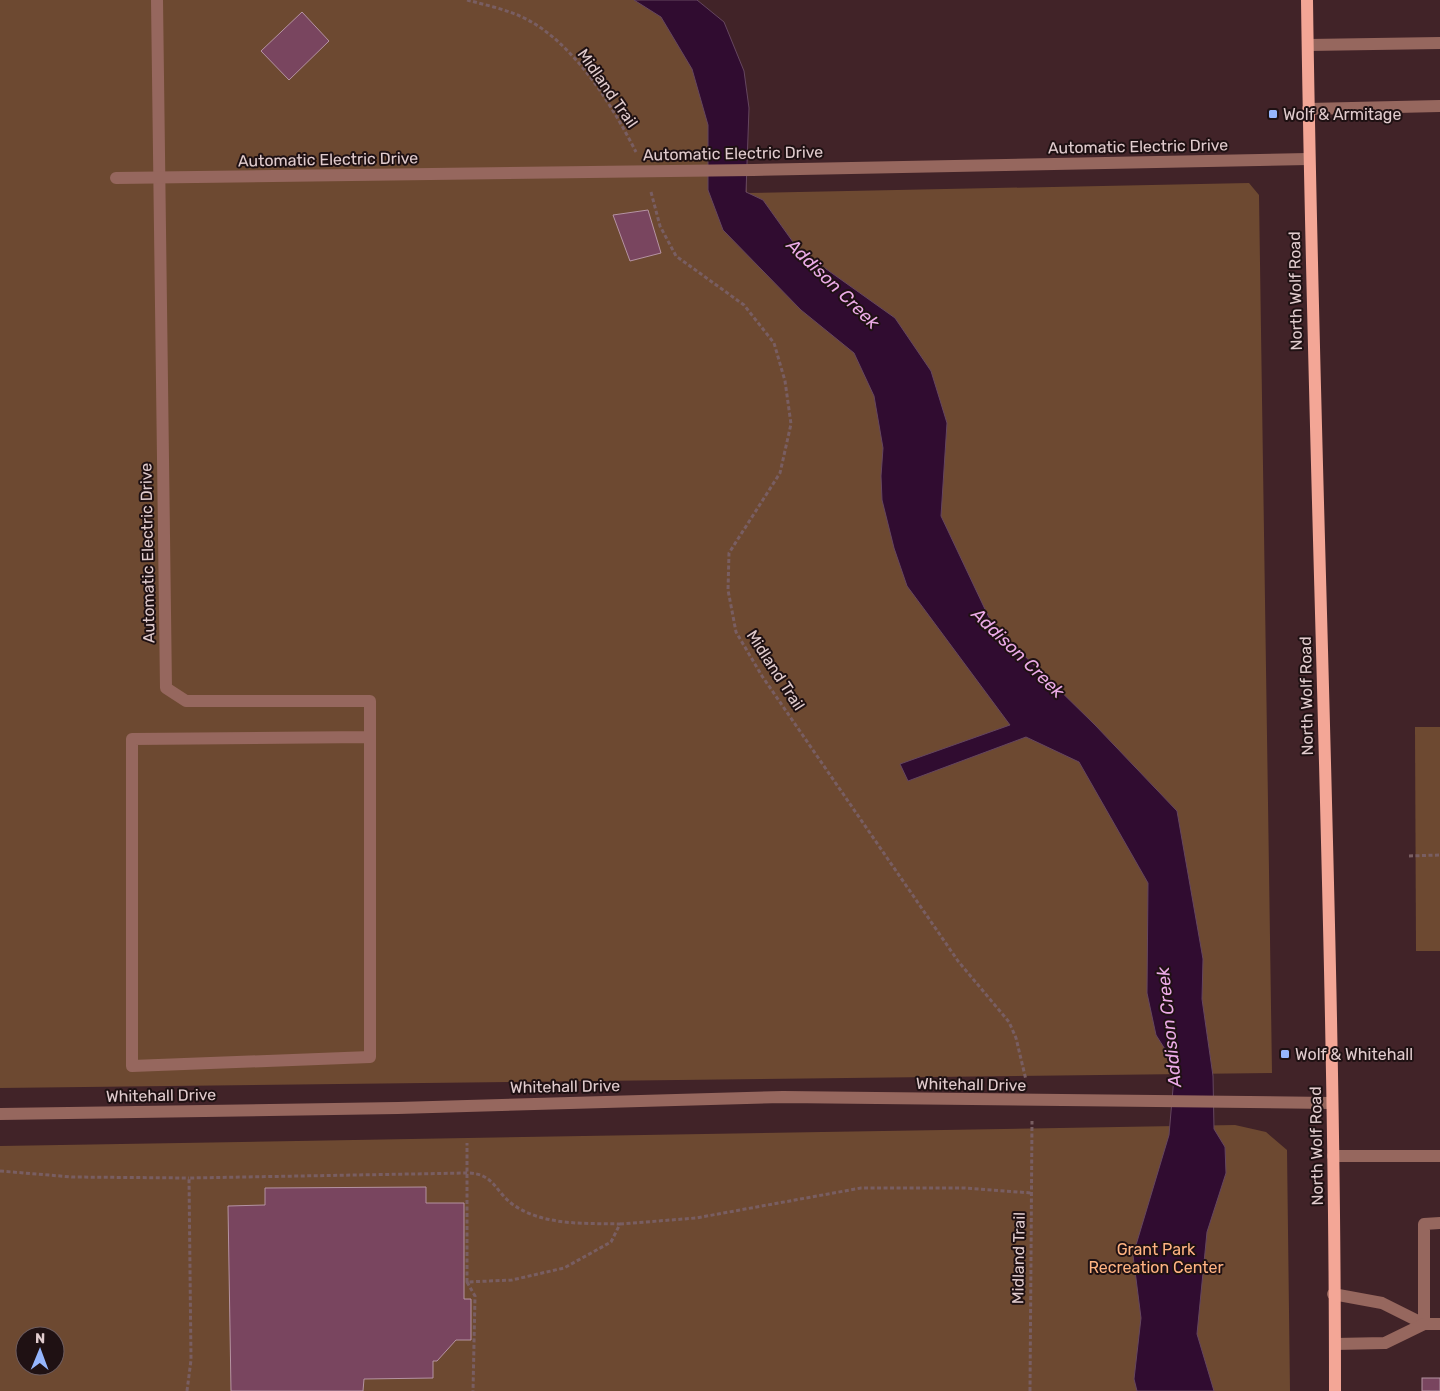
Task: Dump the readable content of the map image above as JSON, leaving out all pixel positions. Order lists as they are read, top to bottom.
{
  "streets": {
    "main road": ["North Wolf Road"],
    "street": ["Automatic Electric Drive", "Whitehall Drive"],
    "path": ["Midland Trail"]
  },
  "crossings": [
    ["Midland Trail", "Automatic Electric Drive"],
    ["Automatic Electric Drive", "North Wolf Road"],
    ["North Wolf Road", "Whitehall Drive"]
  ],
  "water": ["Addison Creek"],
  "parks": ["Grant Park Recreation Center"],
  "places": {
    "transit": ["Wolf & Armitage", "Wolf & Whitehall"]
  },
  "north": "top"
}
